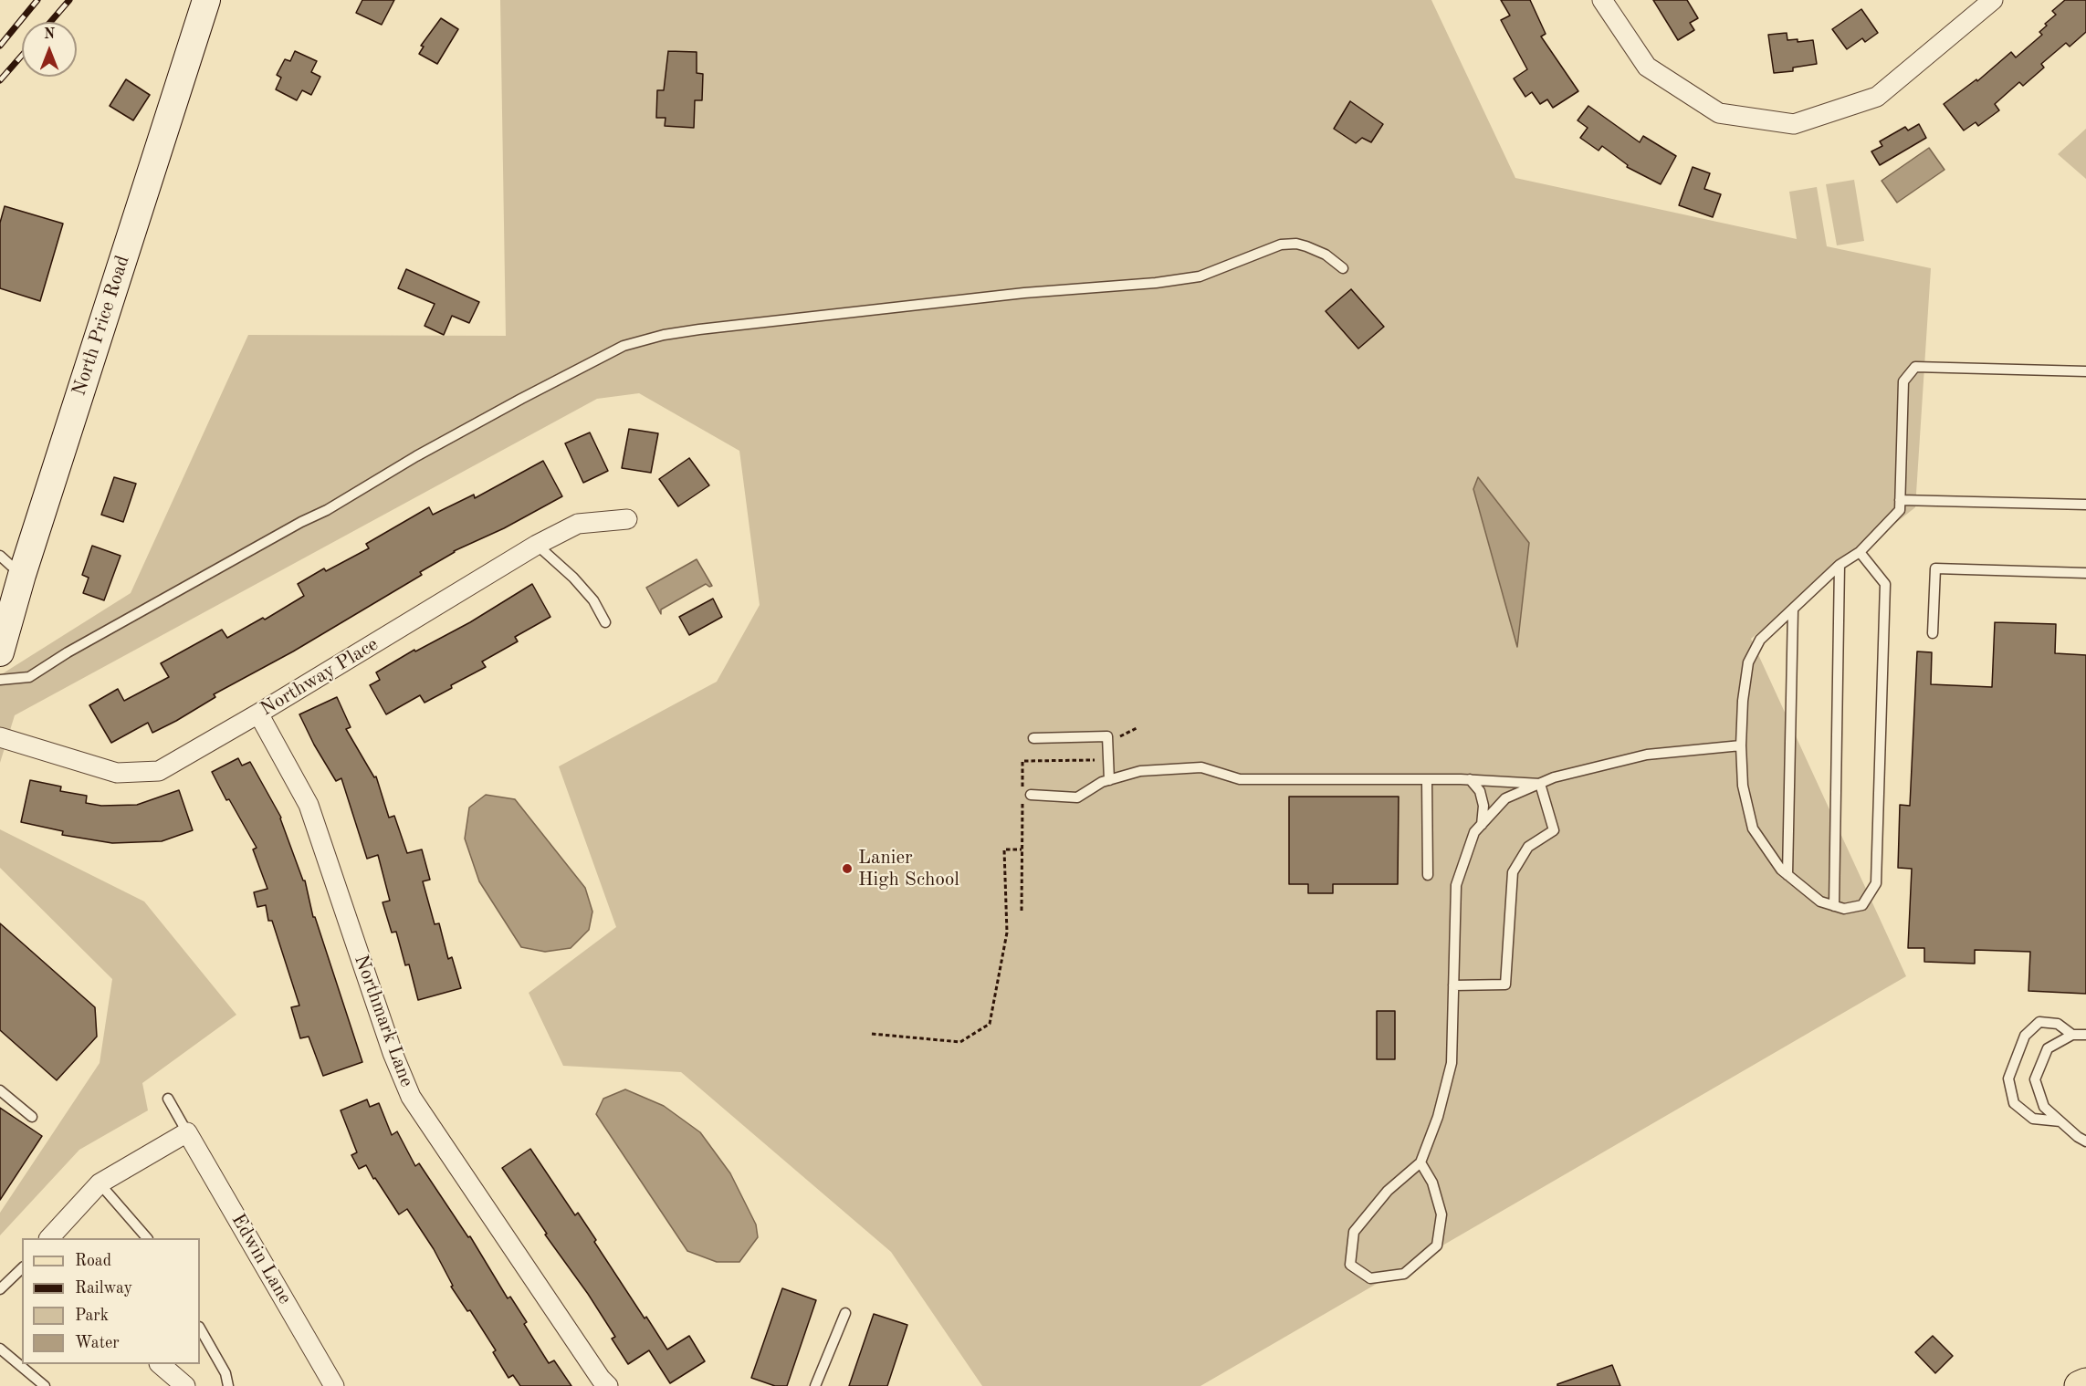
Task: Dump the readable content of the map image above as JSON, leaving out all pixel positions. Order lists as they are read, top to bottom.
{
  "streets": {
    "street": [
      "North Price Road",
      "Northway Place",
      "Northmark Lane",
      "Edwin Lane"
    ]
  },
  "crossings": [
    ["Northway Place", "Northmark Lane"]
  ],
  "places": ["Lanier High School"],
  "legend": [
    "Road",
    "Railway",
    "Park",
    "Water"
  ],
  "north": "top"
}
